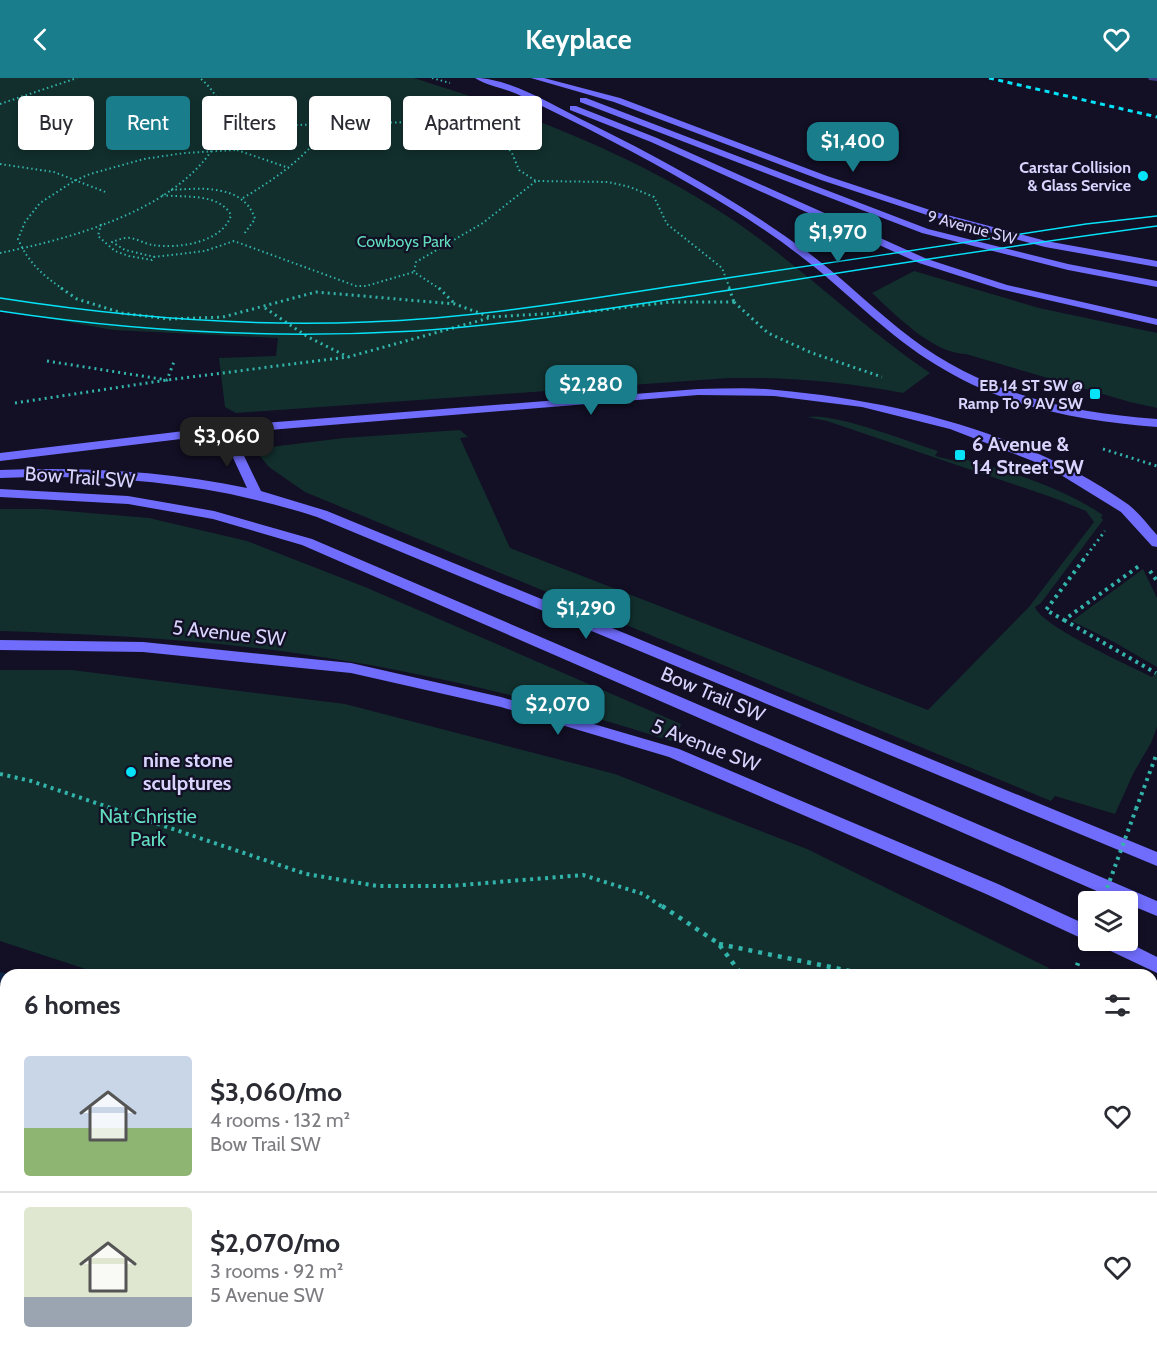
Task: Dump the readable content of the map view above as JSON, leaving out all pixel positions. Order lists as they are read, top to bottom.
{
  "streets": {
    "main road": ["9 Avenue SW", "Bow Trail SW", "5 Avenue SW"]
  },
  "parks": ["Cowboys Park", "Nat Christie Park"],
  "places": {
    "other": ["Carstar Collision & Glass Service", "nine stone sculptures"],
    "transit": ["EB 14 ST SW @ Ramp To 9 AV SW", "6 Avenue & 14 Street SW"]
  },
  "page": {
    "header": "Keyplace",
    "chip": [
      "Buy",
      "Rent",
      "Filters",
      "New",
      "Apartment"
    ],
    "price": [
      "$1,400",
      "$1,970",
      "$2,280",
      "$3,060",
      "$1,290",
      "$2,070"
    ],
    "heading": "6 homes",
    "list": [
      {
        "name": "$3,060/mo",
        "note": "4 rooms · 132 m² · Bow Trail SW"
      },
      {
        "name": "$2,070/mo",
        "note": "3 rooms · 92 m² · 5 Avenue SW"
      }
    ]
  }
}
